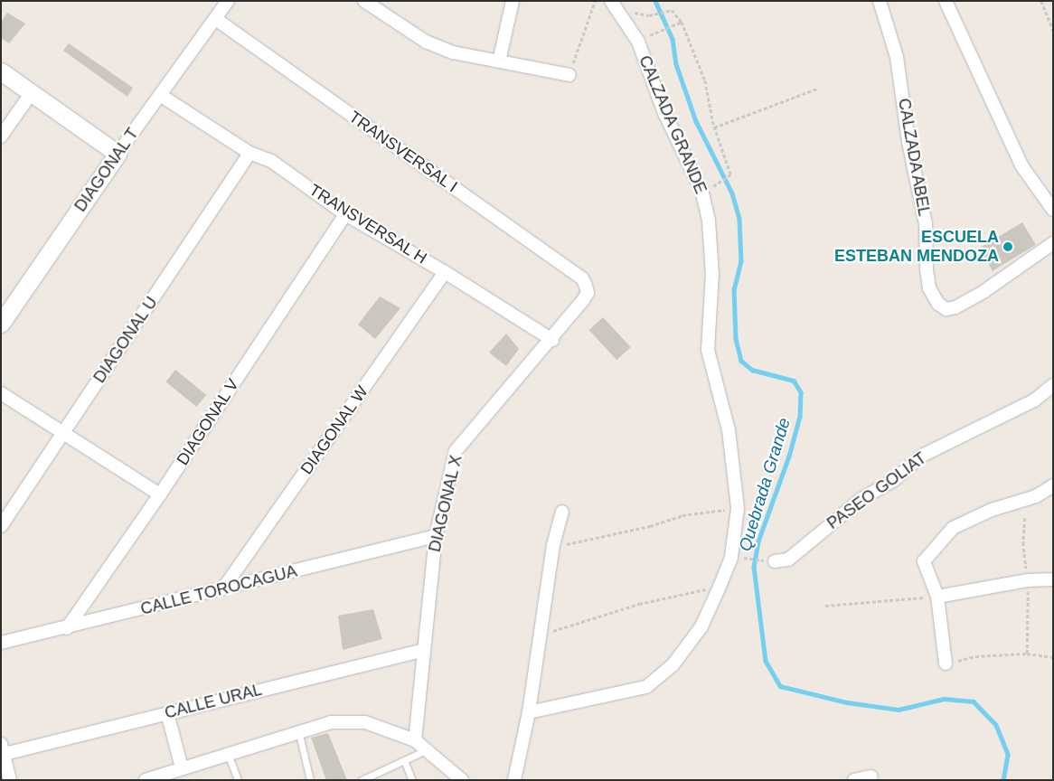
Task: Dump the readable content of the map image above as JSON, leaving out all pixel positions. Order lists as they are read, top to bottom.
{
  "streets": {
    "street": [
      "CALZADA GRANDE",
      "TRANSVERSAL I",
      "CALZADA ABEL",
      "DIAGONAL T",
      "TRANSVERSAL H",
      "DIAGONAL U",
      "DIAGONAL V",
      "DIAGONAL W",
      "PASEO GOLIAT",
      "DIAGONAL X",
      "CALLE TOROCAGUA",
      "CALLE URAL"
    ]
  },
  "crossings": [
    ["TRANSVERSAL I", "DIAGONAL T"],
    ["TRANSVERSAL I", "DIAGONAL X"],
    ["DIAGONAL T", "TRANSVERSAL H"],
    ["TRANSVERSAL H", "DIAGONAL U"],
    ["TRANSVERSAL H", "DIAGONAL V"],
    ["TRANSVERSAL H", "DIAGONAL W"],
    ["TRANSVERSAL H", "DIAGONAL X"],
    ["DIAGONAL V", "CALLE TOROCAGUA"],
    ["DIAGONAL W", "CALLE TOROCAGUA"],
    ["DIAGONAL X", "CALLE TOROCAGUA"],
    ["DIAGONAL X", "CALLE URAL"]
  ],
  "water": ["Quebrada Grande"],
  "places": ["ESCUELA ESTEBAN MENDOZA"]
}
